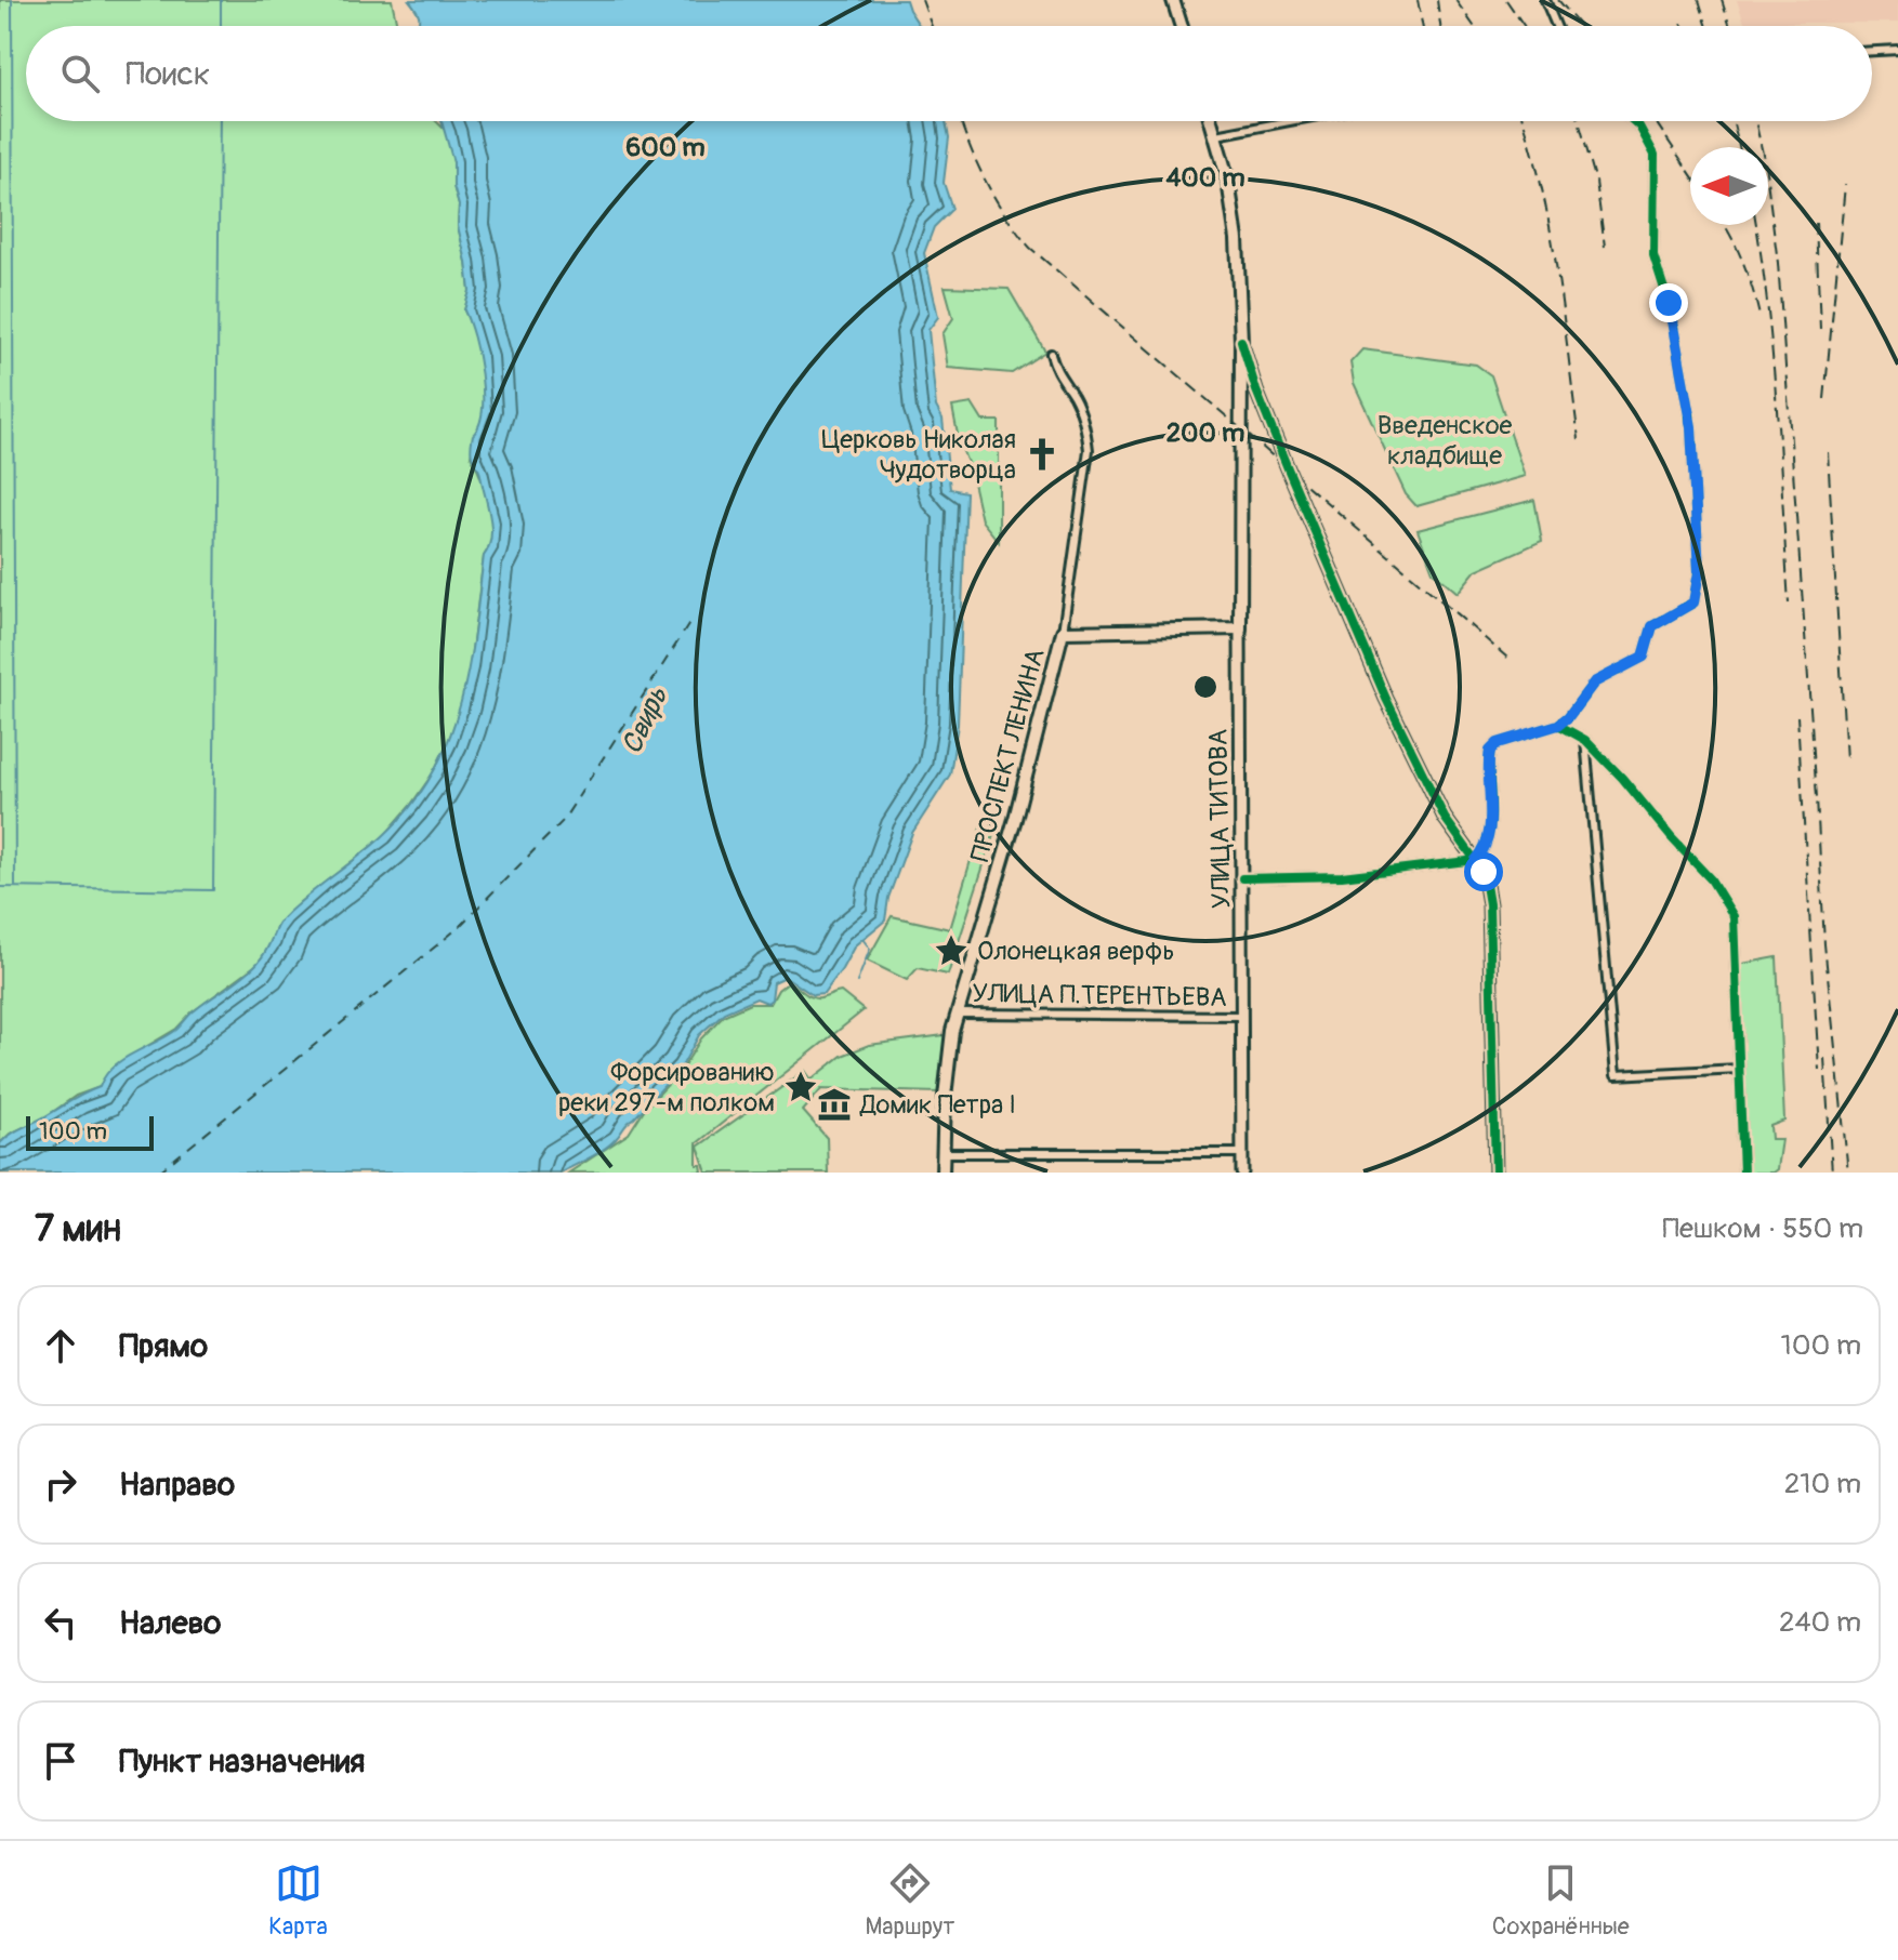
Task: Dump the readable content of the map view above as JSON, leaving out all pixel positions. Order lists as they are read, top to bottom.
{
  "streets": {
    "main road": ["ПРОСПЕКТ ЛЕНИНА", "УЛИЦА ТИТОВА"],
    "street": ["УЛИЦА П.ТЕРЕНТЬЕВА"]
  },
  "crossings": [
    ["ПРОСПЕКТ ЛЕНИНА", "УЛИЦА П.ТЕРЕНТЬЕВА"],
    ["УЛИЦА ТИТОВА", "УЛИЦА П.ТЕРЕНТЬЕВА"]
  ],
  "water": ["Свирь"],
  "parks": ["Введенское кладбище"],
  "places": {
    "church": ["Церковь Николая Чудотворца"],
    "place": ["Олонецкая верфь", "Форсированию реки 297-м полком"],
    "museum": ["Домик Петра I"]
  },
  "scale_bar": "100 m",
  "north": "left",
  "page": {
    "search": "Поиск",
    "scale": "100 m",
    "heading": ["7 мин", "Пешком · 550 m"],
    "list": [
      ["Прямо", "100 m"],
      ["Направо", "210 m"],
      ["Налево", "240 m"],
      "Пункт назначения"
    ],
    "nav": ["Карта", "Маршрут", "Сохранённые"]
  },
  "rings": ["600 m", "400 m", "200 m"]
}
